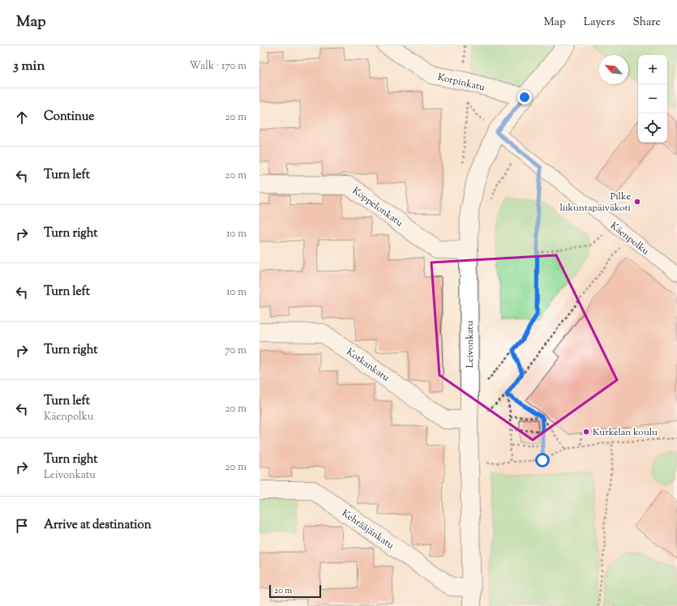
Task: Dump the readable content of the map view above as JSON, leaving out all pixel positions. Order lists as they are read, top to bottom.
{
  "streets": {
    "street": [
      "Korpinkatu",
      "Koppelonkatu",
      "Käenpolku",
      "Leivonkatu",
      "Kotkankatu",
      "Kehrääjänkatu"
    ]
  },
  "crossings": [
    ["Korpinkatu", "Leivonkatu"],
    ["Koppelonkatu", "Leivonkatu"],
    ["Käenpolku", "Leivonkatu"],
    ["Leivonkatu", "Kotkankatu"],
    ["Leivonkatu", "Kehrääjänkatu"]
  ],
  "places": ["Pilke liikuntapäiväkoti", "Kurkelan koulu"],
  "scale_bar": "20 m",
  "north": "top left",
  "page": {
    "header": "Map",
    "nav": ["Map", "Layers", "Share"],
    "heading": ["3 min", "Walk · 170 m"],
    "map_buttons": ["+", "−"],
    "list": [
      ["Continue", "20 m"],
      ["Turn left", "20 m"],
      ["Turn right", "10 m"],
      ["Turn left", "10 m"],
      ["Turn right", "70 m"],
      ["Turn left", "Käenpolku", "20 m"],
      ["Turn right", "Leivonkatu", "20 m"],
      "Arrive at destination"
    ],
    "scale": "20 m"
  }
}
